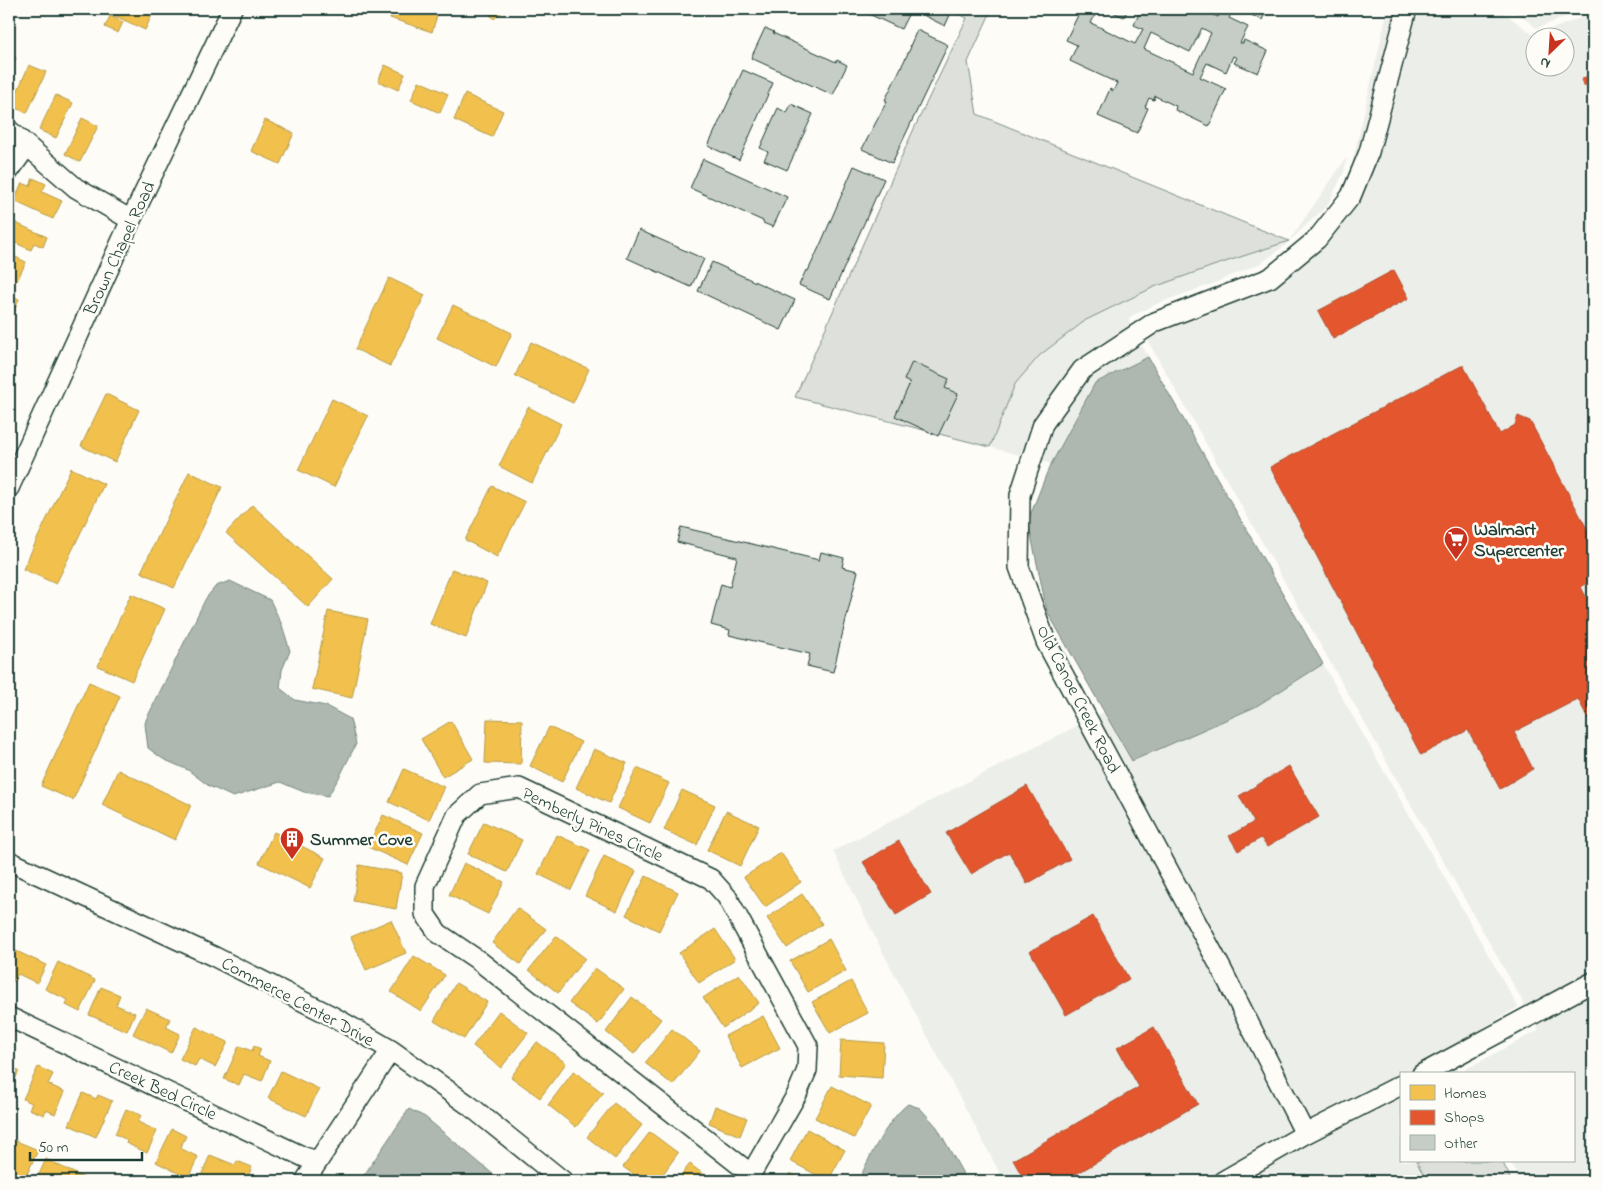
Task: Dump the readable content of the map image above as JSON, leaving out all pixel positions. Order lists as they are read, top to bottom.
{
  "streets": {
    "street": [
      "Brown Chapel Road",
      "Old Canoe Creek Road",
      "Pemberly Pines Circle",
      "Commerce Center Drive",
      "Creek Bed Circle"
    ]
  },
  "places": {
    "supermarket": ["Walmart Supercenter"],
    "building": ["Summer Cove"]
  },
  "legend": ["Homes", "Shops", "Other"],
  "scale_bar": "50 m",
  "north": "bottom left"
}
